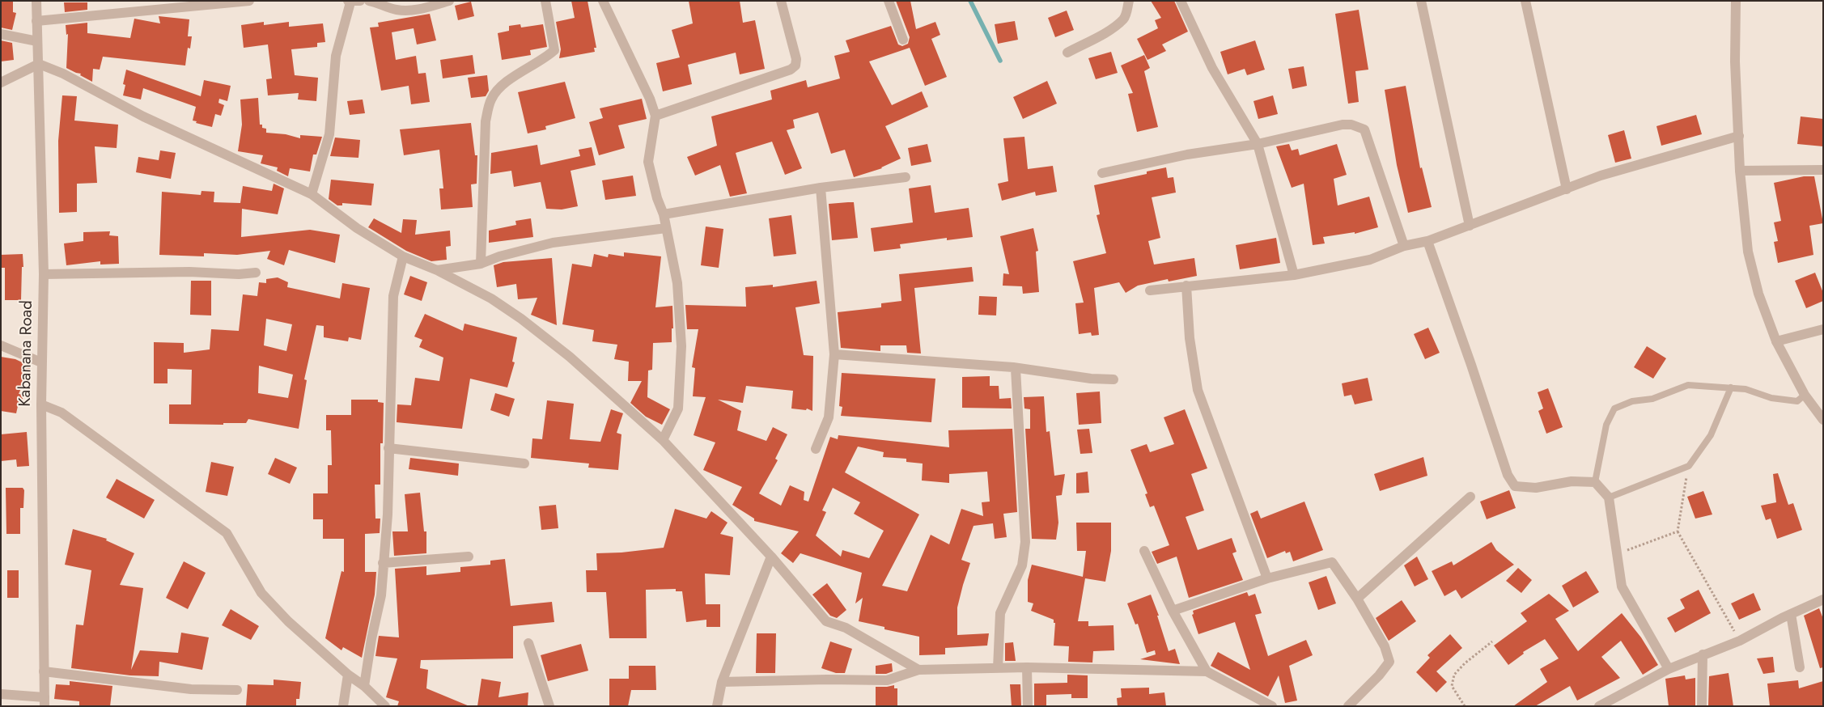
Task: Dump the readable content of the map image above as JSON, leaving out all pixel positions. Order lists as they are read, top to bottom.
{
  "streets": {
    "street": ["Kabanana Road"]
  }
}
